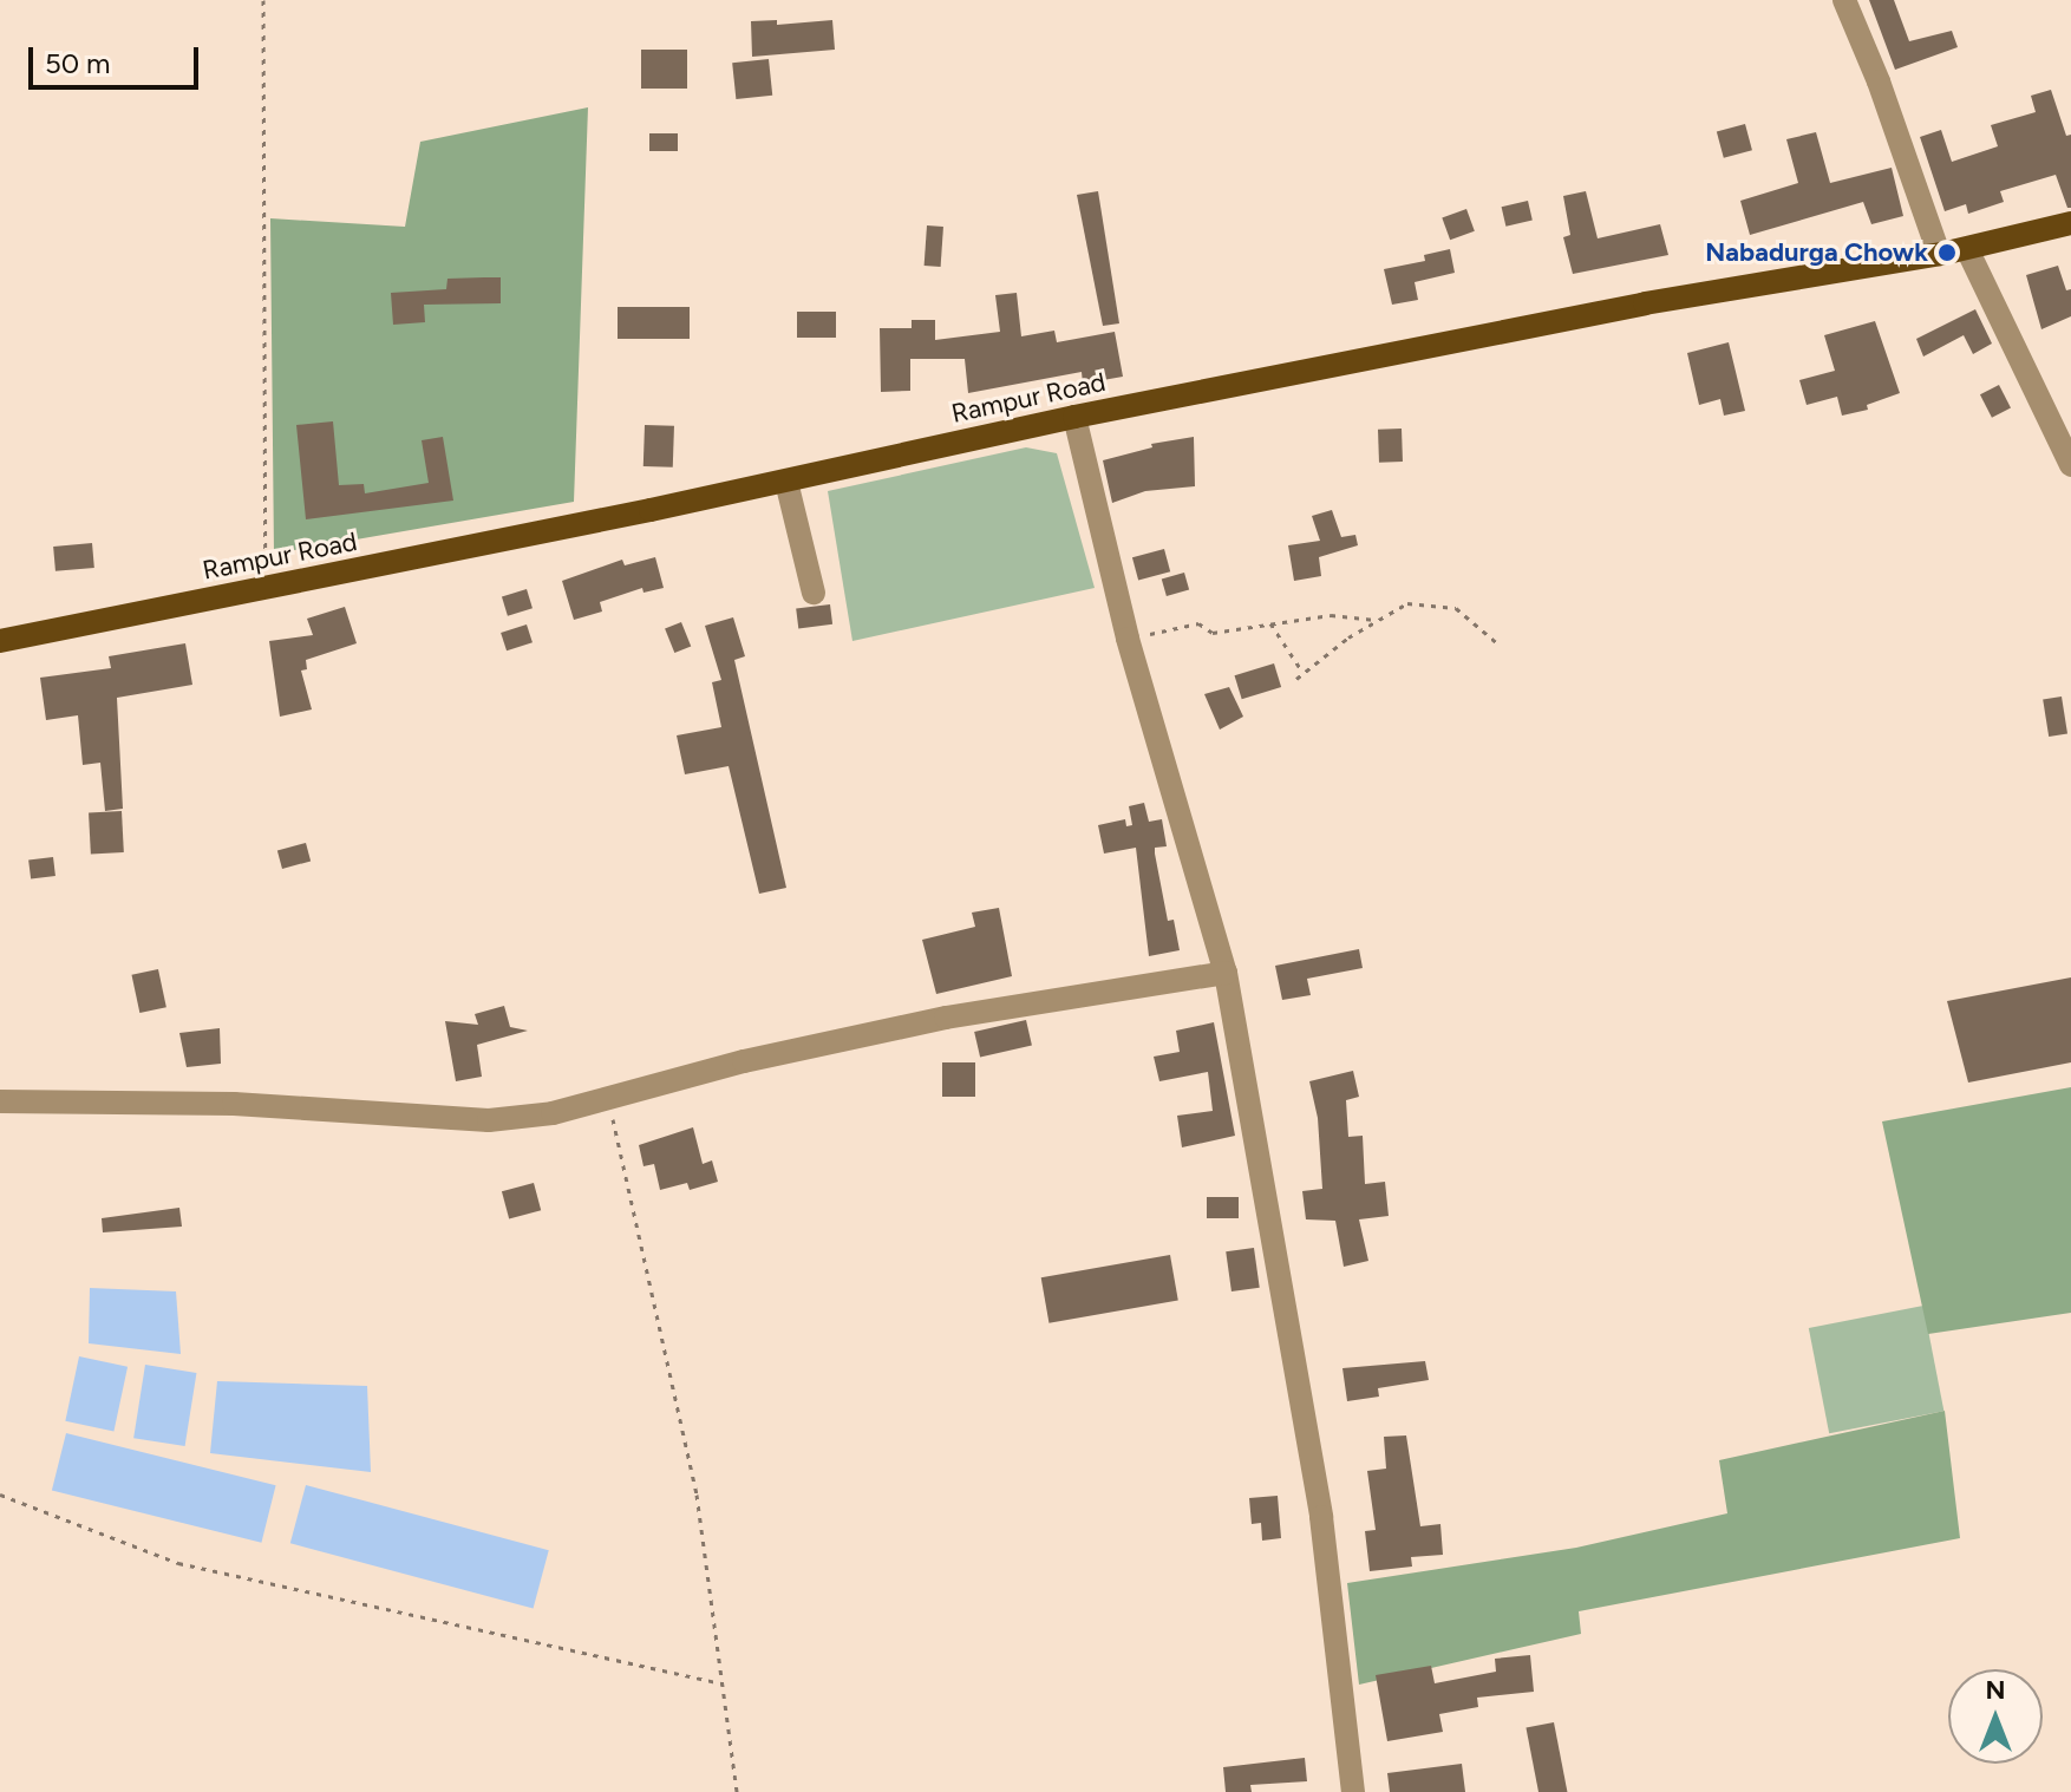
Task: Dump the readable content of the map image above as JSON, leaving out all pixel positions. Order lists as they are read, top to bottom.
{
  "streets": {
    "main road": ["Rampur Road"]
  },
  "places": ["Nabadurga Chowk"],
  "scale_bar": "50 m",
  "north": "top"
}
